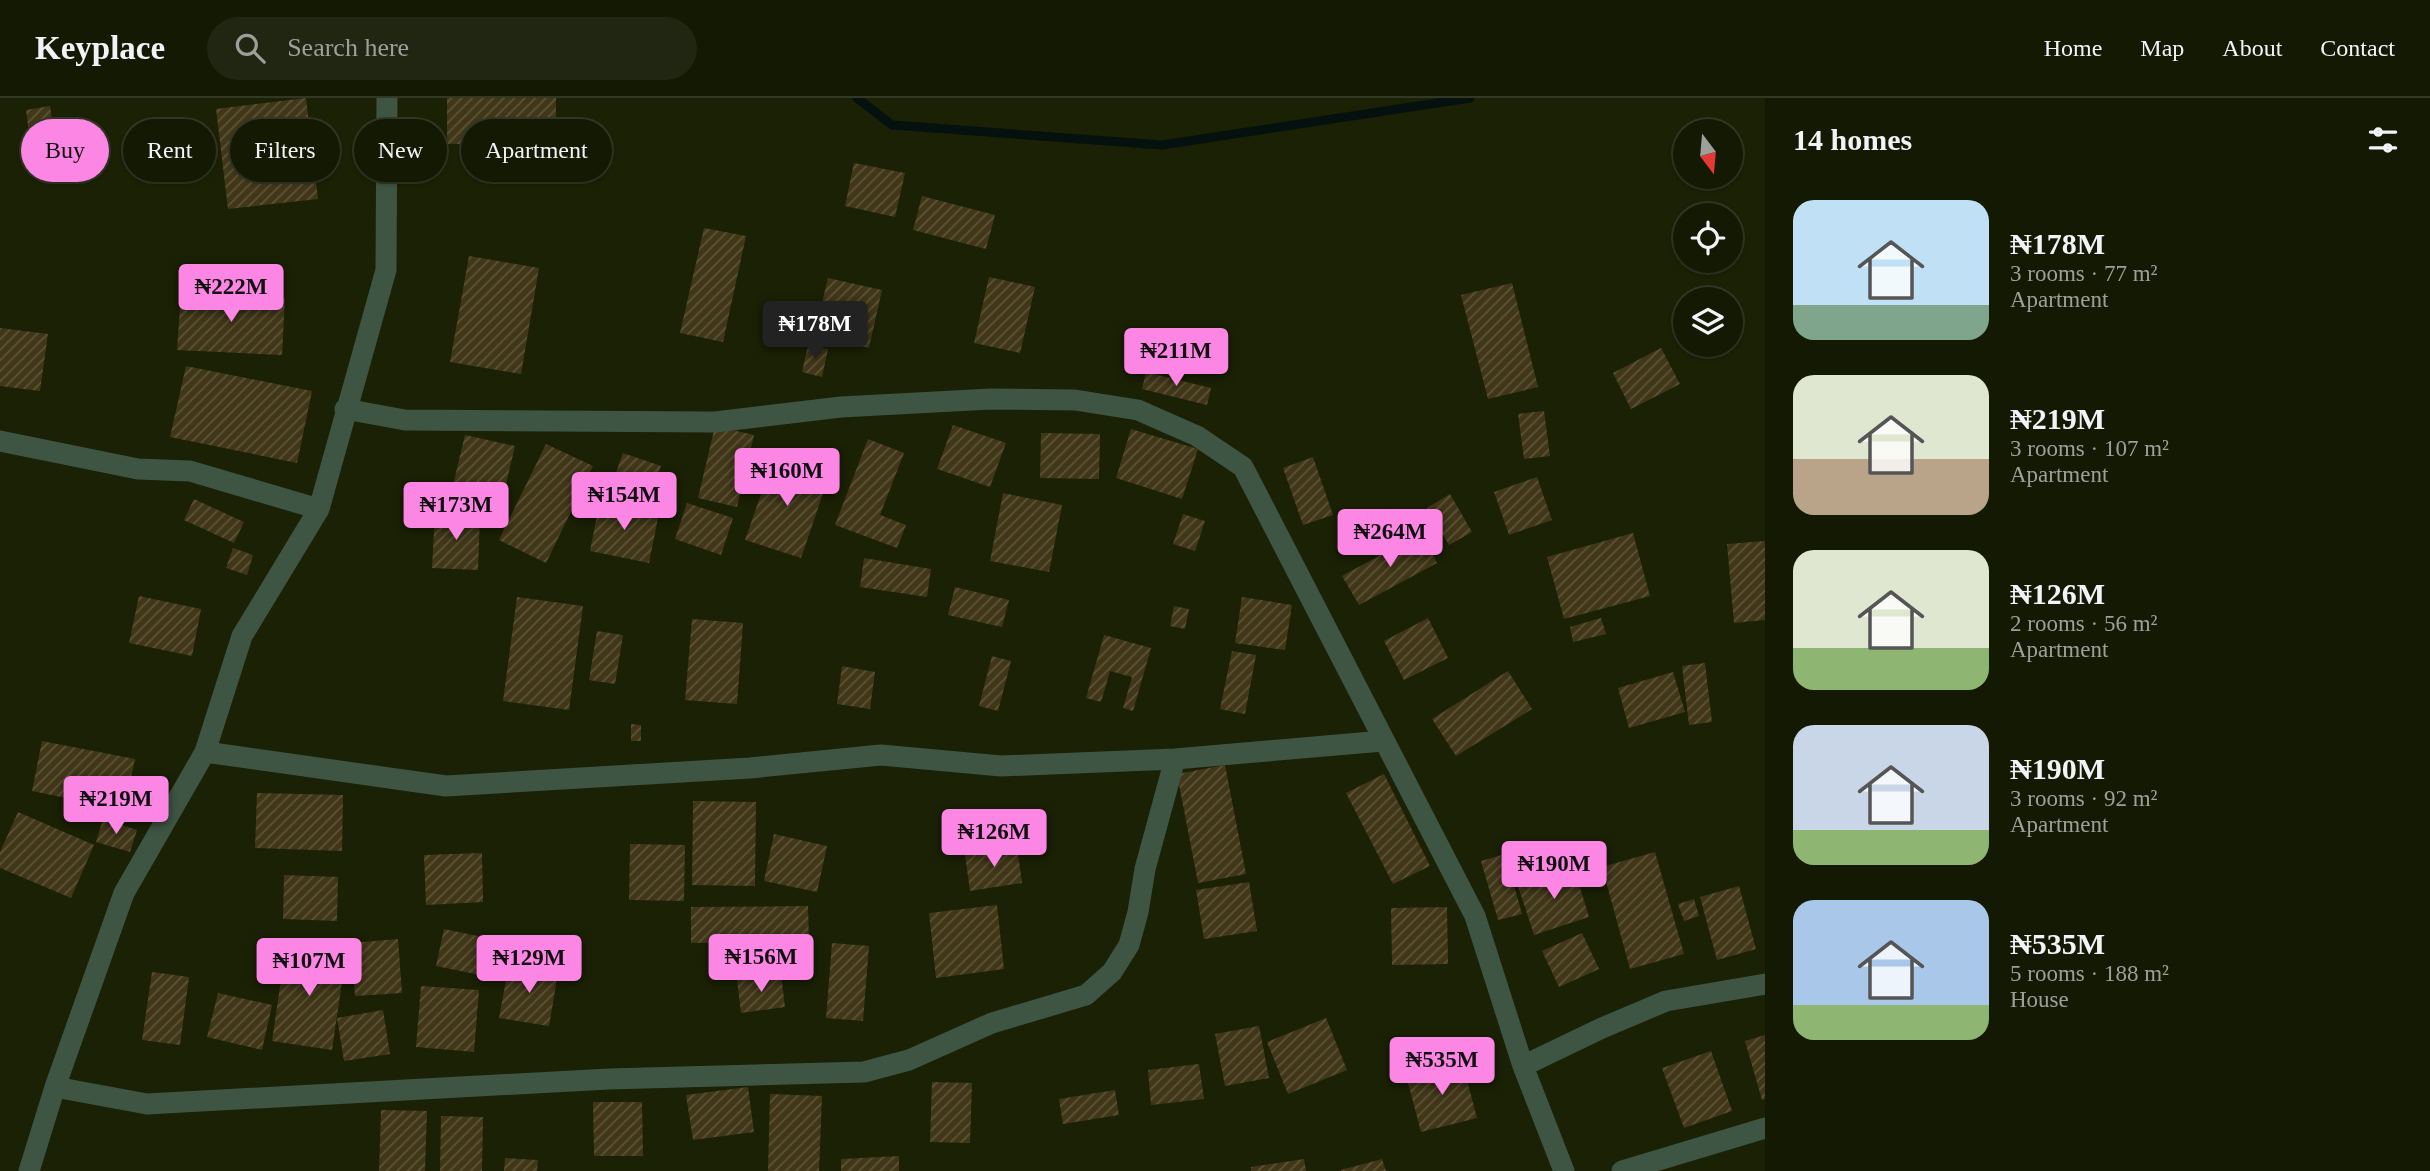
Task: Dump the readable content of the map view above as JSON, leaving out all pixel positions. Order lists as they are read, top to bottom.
{
  "north": "bottom",
  "page": {
    "header": "Keyplace",
    "search": "Search here",
    "nav": [
      "Home",
      "Map",
      "About",
      "Contact"
    ],
    "heading": "14 homes",
    "chip": [
      "Buy",
      "Rent",
      "Filters",
      "New",
      "Apartment"
    ],
    "list": [
      {
        "name": "₦178M",
        "note": "3 rooms · 77 m² · Apartment"
      },
      {
        "name": "₦219M",
        "note": "3 rooms · 107 m² · Apartment"
      },
      {
        "name": "₦126M",
        "note": "2 rooms · 56 m² · Apartment"
      },
      {
        "name": "₦190M",
        "note": "3 rooms · 92 m² · Apartment"
      },
      {
        "name": "₦535M",
        "note": "5 rooms · 188 m² · House"
      }
    ],
    "price": [
      "₦222M",
      "₦178M",
      "₦211M",
      "₦160M",
      "₦154M",
      "₦173M",
      "₦264M",
      "₦219M",
      "₦126M",
      "₦190M",
      "₦156M",
      "₦129M",
      "₦107M",
      "₦535M"
    ]
  }
}
